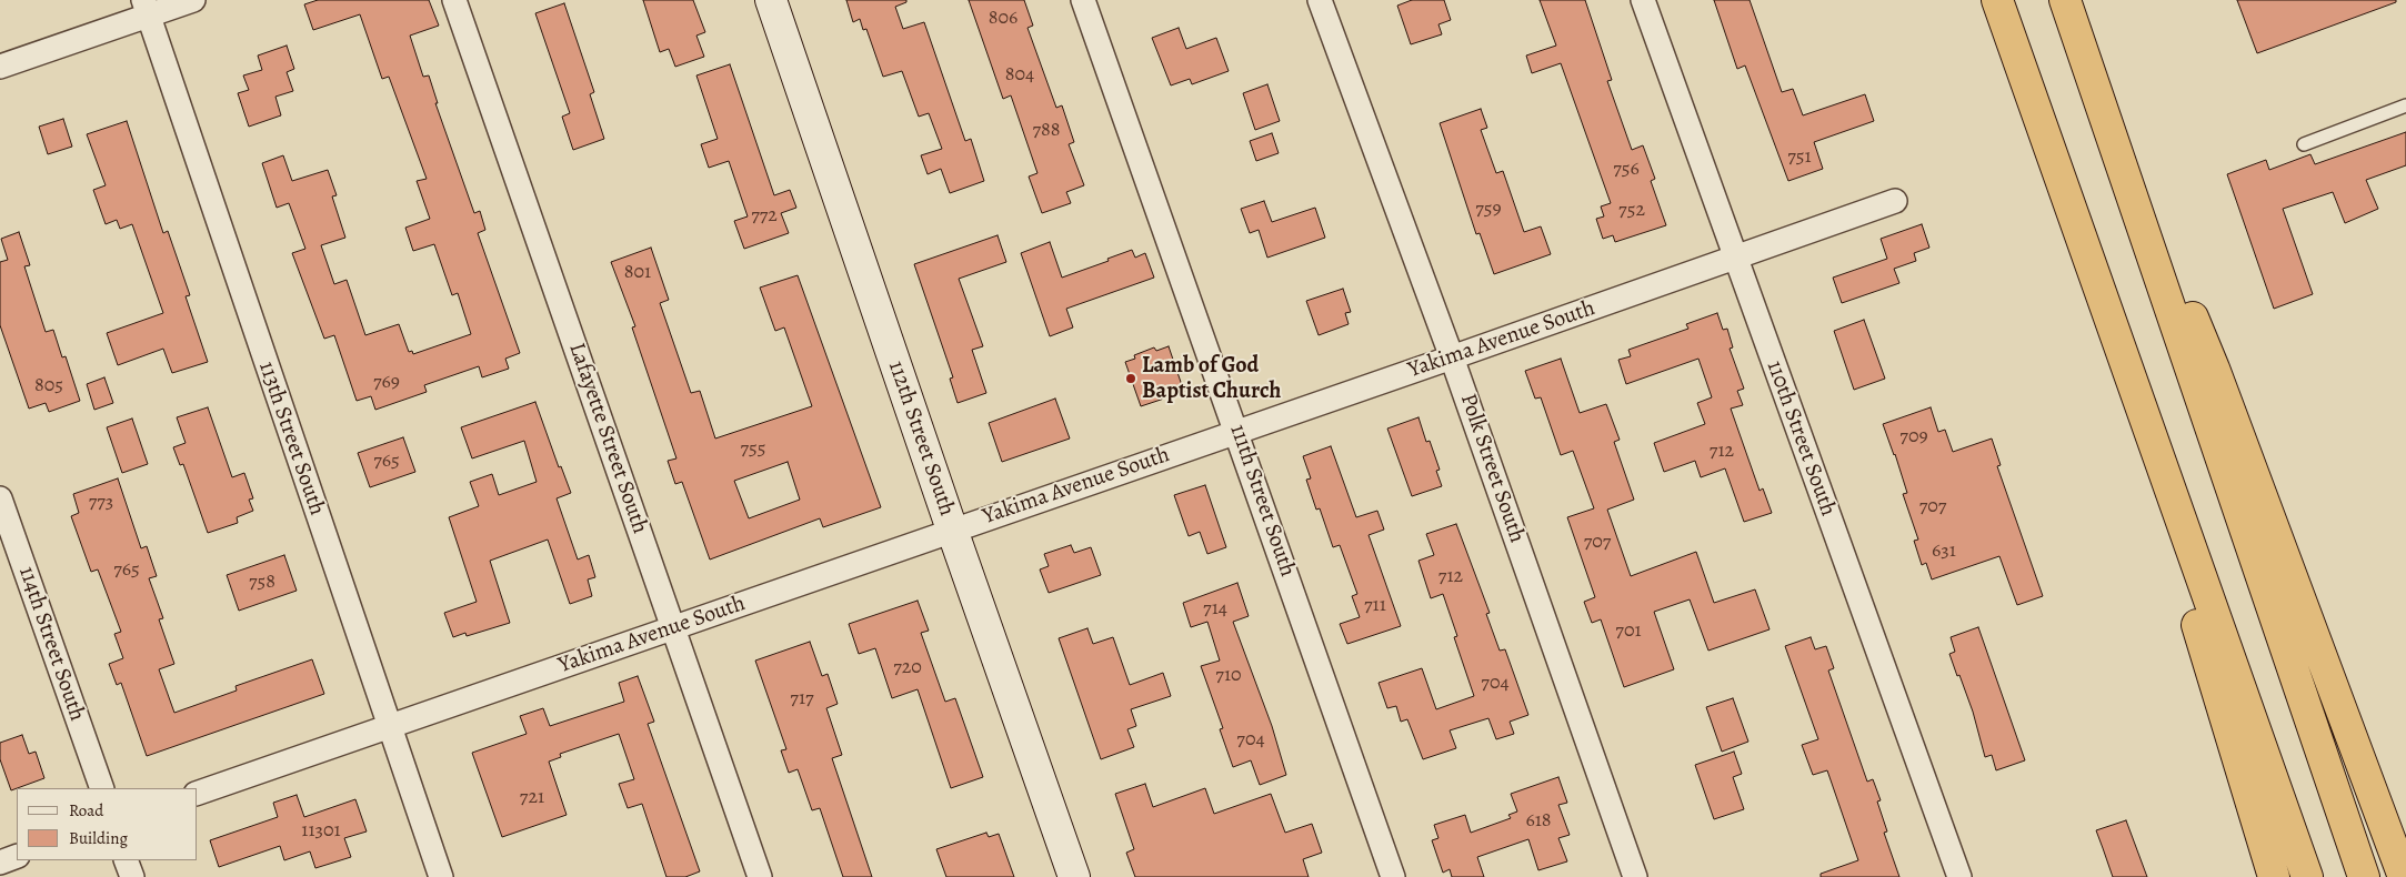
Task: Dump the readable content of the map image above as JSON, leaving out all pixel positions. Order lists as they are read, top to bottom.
{
  "streets": {
    "main road": ["112th Street South"],
    "street": [
      "Yakima Avenue South",
      "113th Street South",
      "Lafayette Street South",
      "110th Street South",
      "Polk Street South",
      "111th Street South",
      "114th Street South"
    ]
  },
  "crossings": [
    ["Yakima Avenue South", "113th Street South"],
    ["Yakima Avenue South", "Lafayette Street South"],
    ["Yakima Avenue South", "112th Street South"],
    ["Yakima Avenue South", "110th Street South"],
    ["Yakima Avenue South", "Polk Street South"],
    ["Yakima Avenue South", "111th Street South"]
  ],
  "places": ["Lamb of God Baptist Church"],
  "house_numbers": [
    "806",
    "804",
    "788",
    "751",
    "756",
    "759",
    "752",
    "772",
    "801",
    "769",
    "805",
    "709",
    "755",
    "712",
    "765",
    "773",
    "707",
    "707",
    "631",
    "765",
    "712",
    "758",
    "711",
    "714",
    "701",
    "720",
    "710",
    "704",
    "717",
    "704",
    "721",
    "618",
    "11301"
  ],
  "legend": ["Road", "Building"]
}
